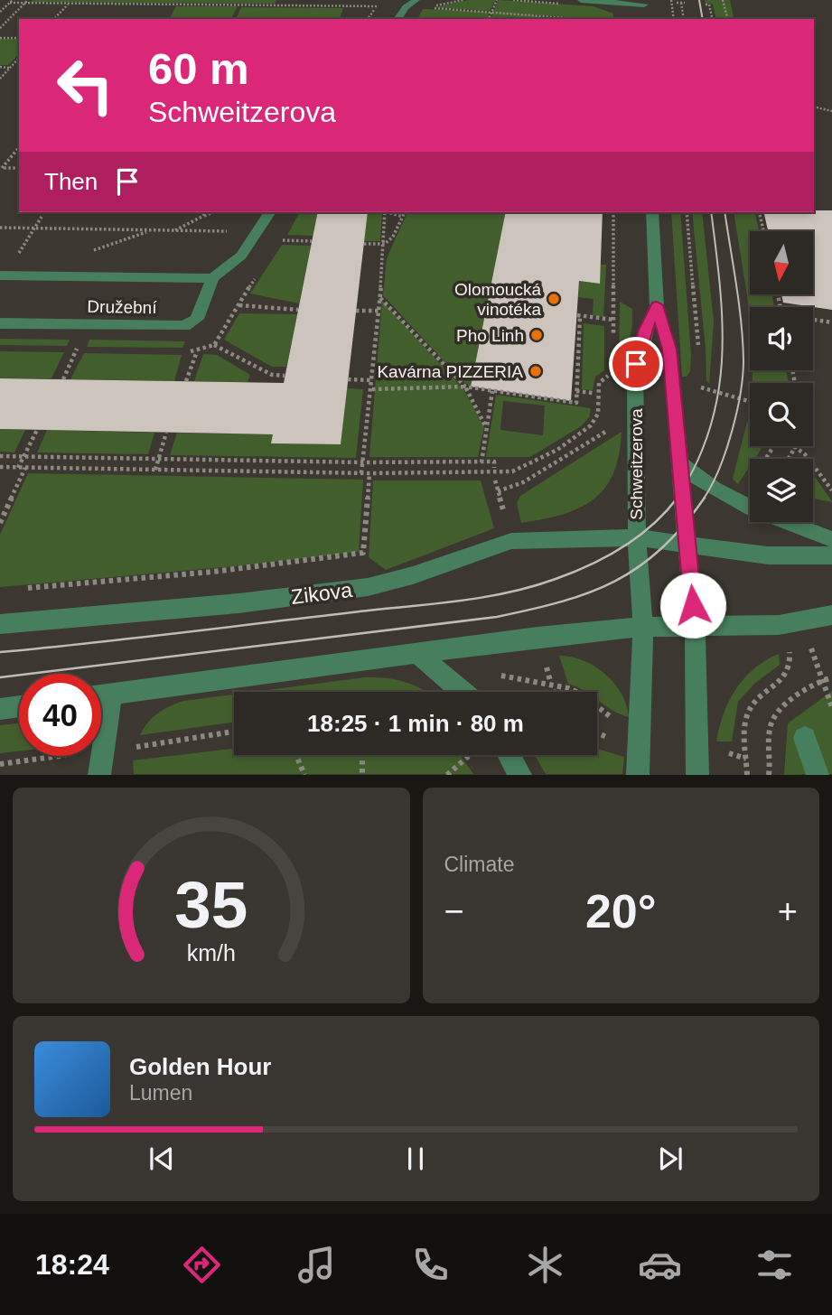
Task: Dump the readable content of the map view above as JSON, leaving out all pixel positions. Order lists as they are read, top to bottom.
{
  "streets": {
    "street": ["Družební", "Schweitzerova", "Zikova"]
  },
  "crossings": [
    ["Schweitzerova", "Zikova"]
  ],
  "places": ["Olomoucká vinotéka", "Pho Linh", "Kavárna PIZZERIA"],
  "north": "bottom",
  "page": {
    "turn": ["60 m", "Schweitzerova"],
    "then": "Then",
    "limit": "40",
    "trip": "18:25 · 1 min · 80 m",
    "tile": "Climate",
    "heat": ["−", "20°", "+"],
    "song": ["Golden Hour", "Lumen"],
    "tabs": "18:24",
    "gauge": ["35", "km/h"]
  }
}
